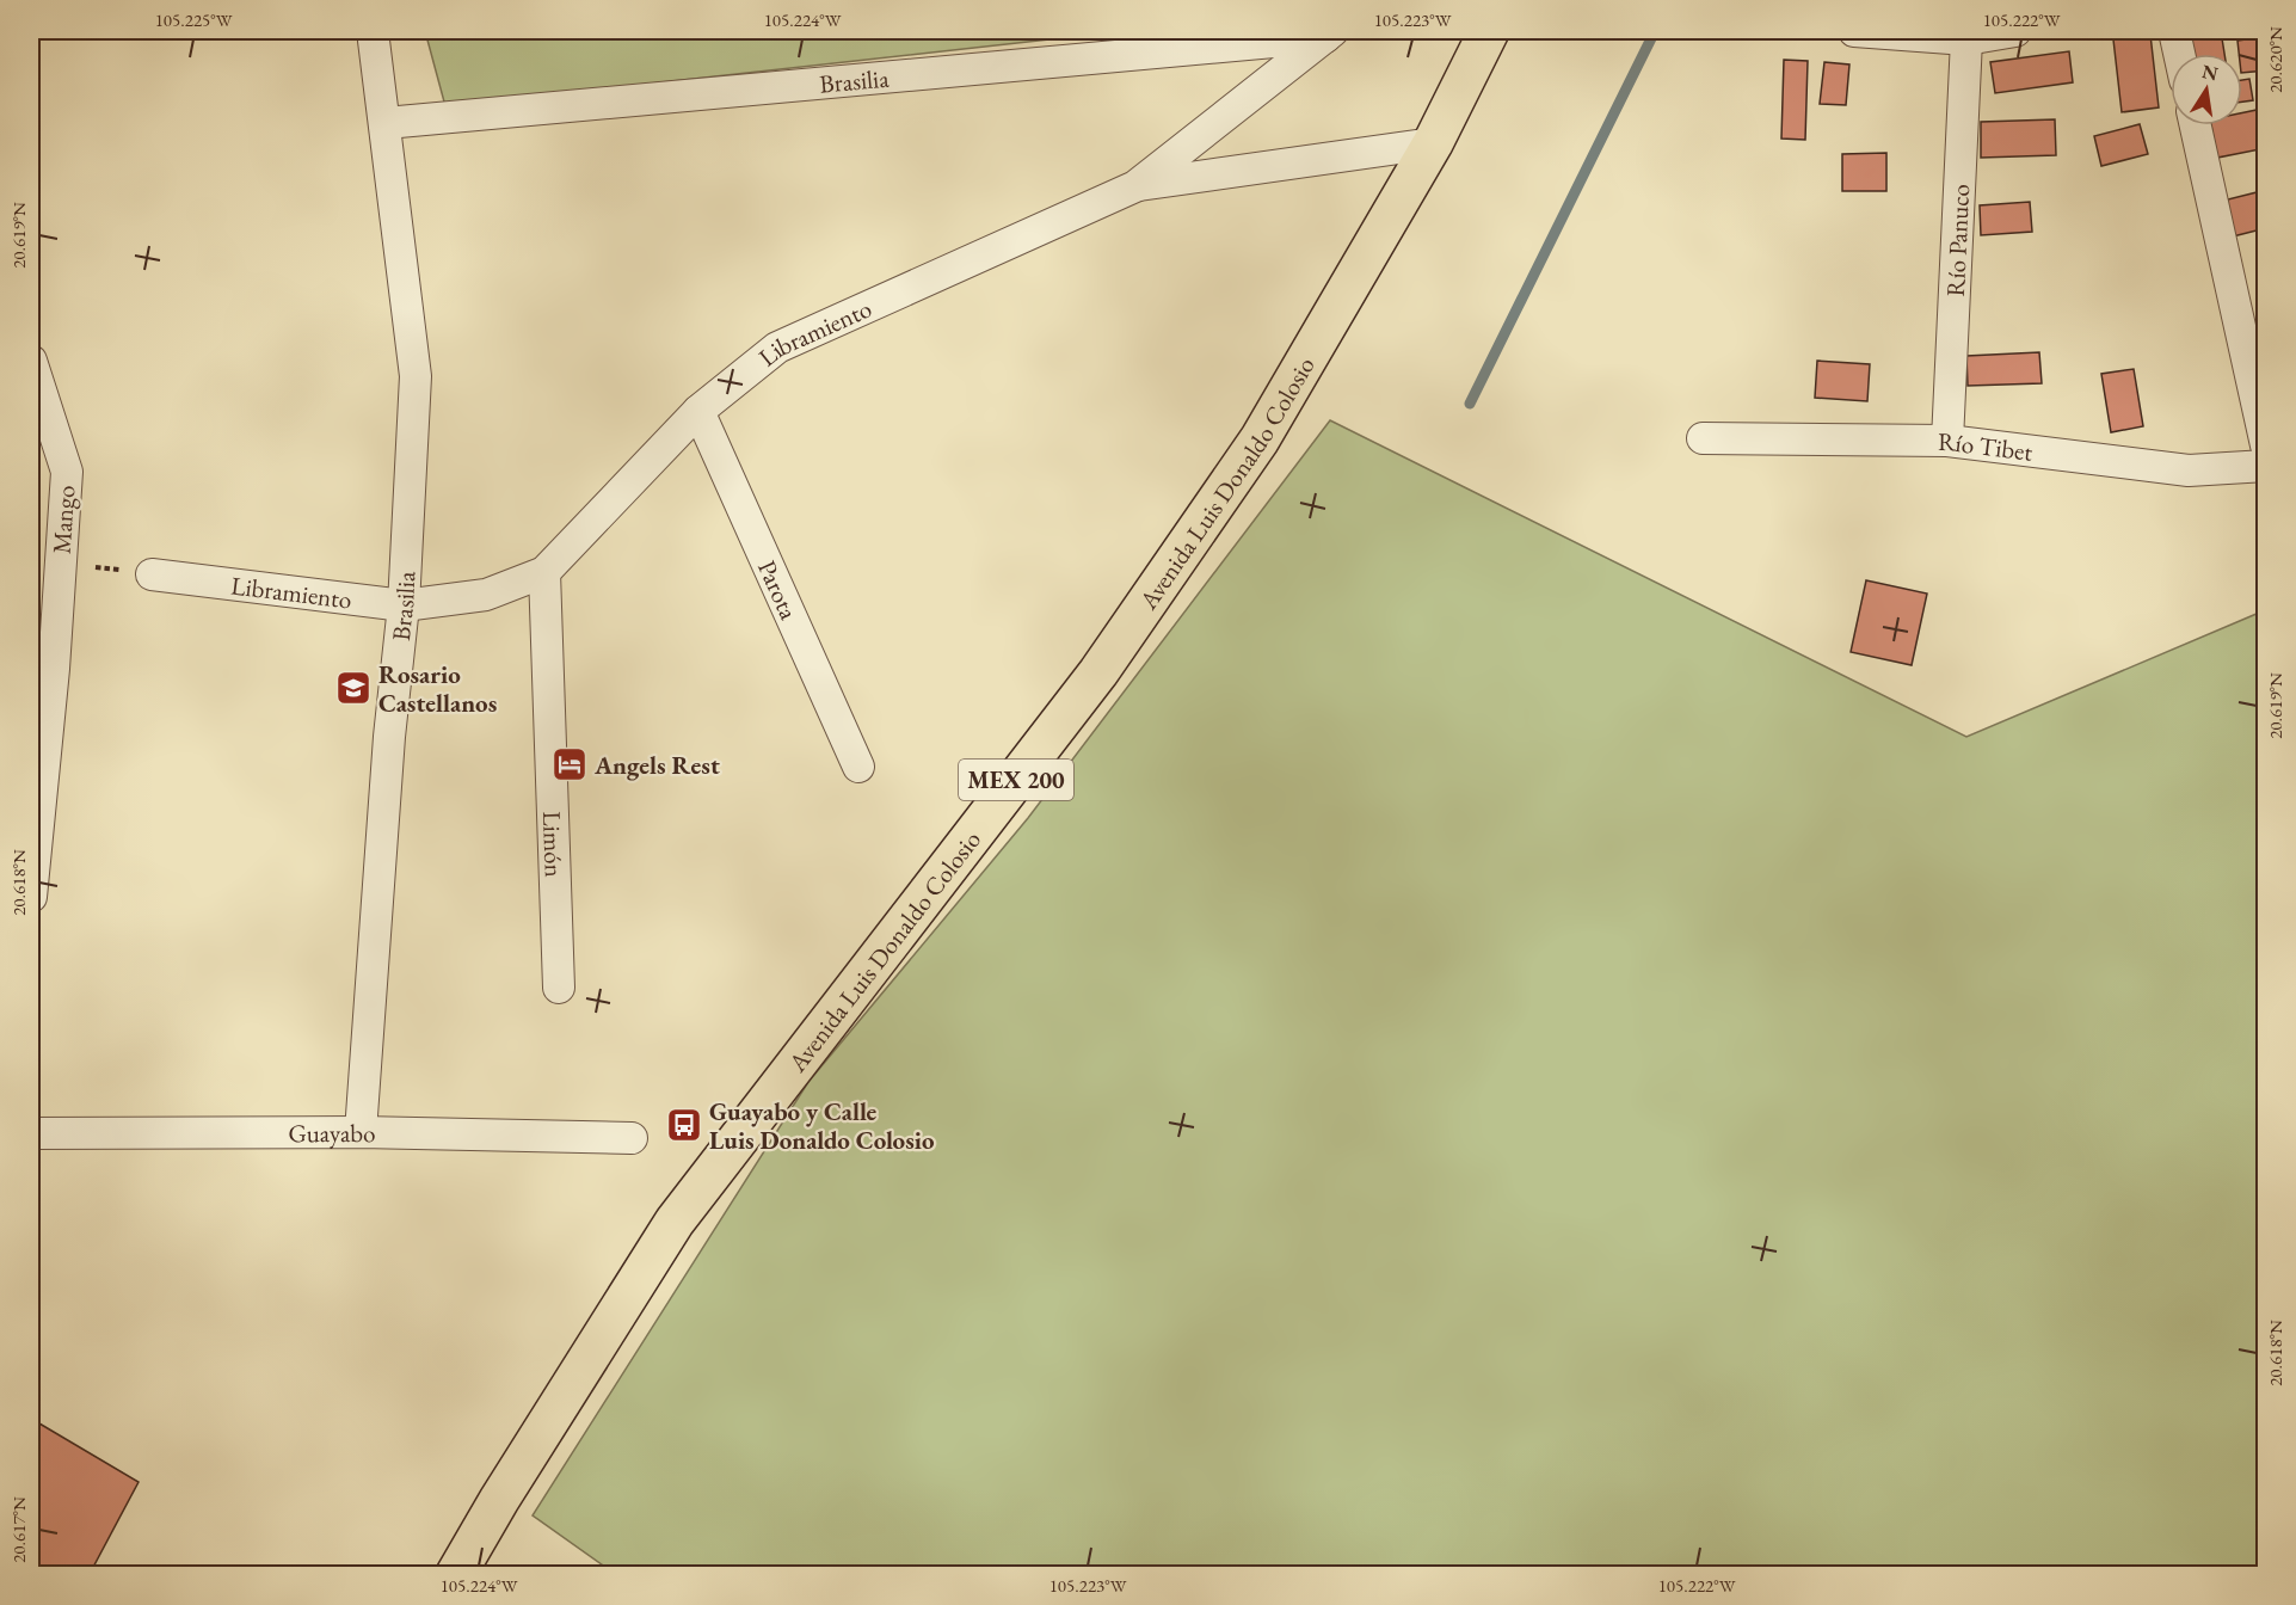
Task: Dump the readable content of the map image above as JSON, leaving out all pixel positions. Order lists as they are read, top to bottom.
{
  "streets": {
    "main road": ["Avenida Luis Donaldo Colosio", "MEX 200"],
    "street": [
      "Brasilia",
      "Río Panuco",
      "Libramiento",
      "Río Tibet",
      "Mango",
      "Parota",
      "Limón",
      "Guayabo"
    ]
  },
  "crossings": [
    ["Brasilia", "Libramiento"],
    ["Brasilia", "Guayabo"],
    ["Río Panuco", "Río Tibet"],
    ["Libramiento", "Parota"],
    ["Libramiento", "Limón"]
  ],
  "places": {
    "school or university": ["Rosario Castellanos"],
    "hotel": ["Angels Rest"],
    "bus stop": ["Guayabo y Calle Luis Donaldo Colosio"]
  },
  "north": "top",
  "coordinates": [
    "105.225°W",
    "105.224°W",
    "105.223°W",
    "105.222°W",
    "20.620°N",
    "20.619°N",
    "20.618°N",
    "20.617°N"
  ]
}
